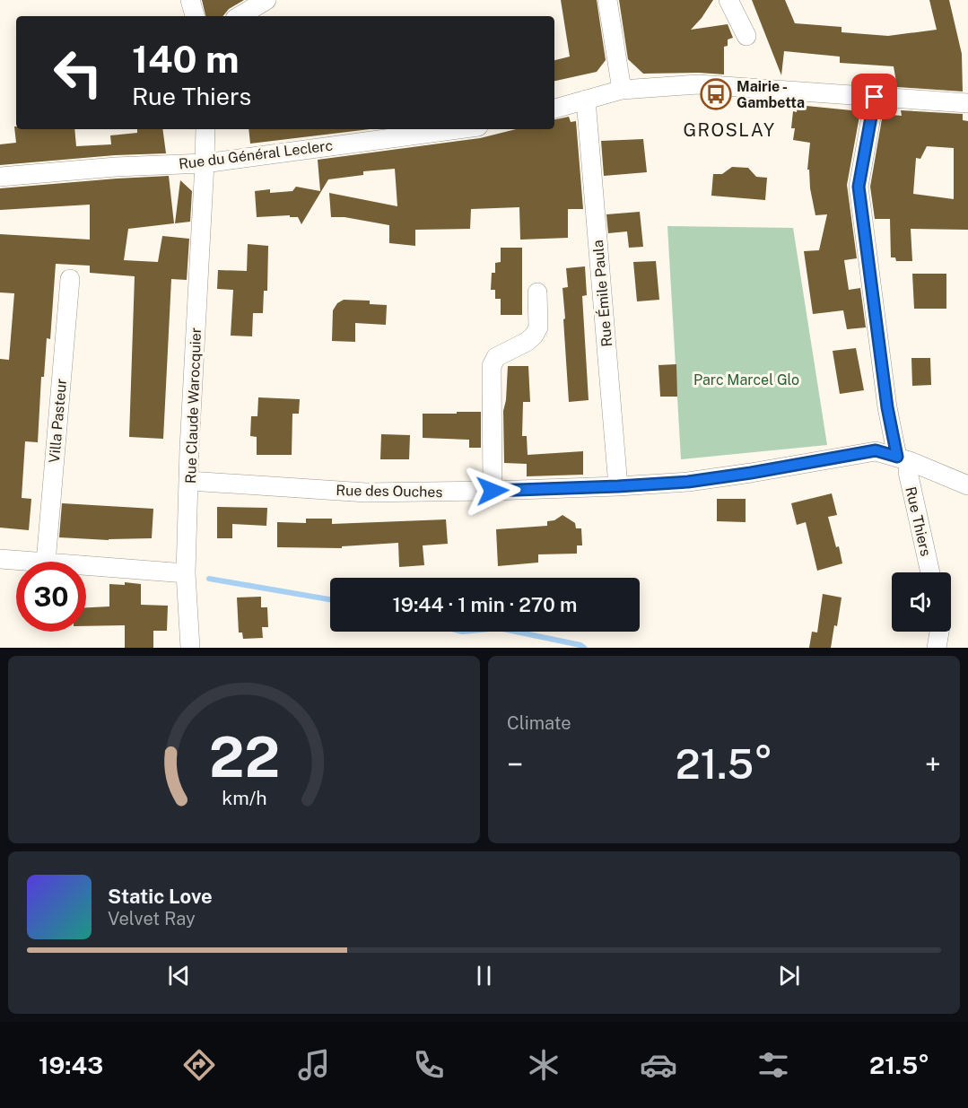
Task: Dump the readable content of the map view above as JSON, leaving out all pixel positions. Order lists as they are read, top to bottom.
{
  "streets": {
    "street": [
      "Rue du Général Leclerc",
      "Rue Émile Paula",
      "Rue Claude Warocquier",
      "Villa Pasteur",
      "Rue des Ouches",
      "Rue Thiers"
    ]
  },
  "crossings": [
    ["Rue du Général Leclerc", "Rue Claude Warocquier"],
    ["Rue Émile Paula", "Rue des Ouches"],
    ["Rue Claude Warocquier", "Rue des Ouches"],
    ["Rue des Ouches", "Rue Thiers"]
  ],
  "districts": ["GROSLAY"],
  "parks": ["Parc Marcel Glo"],
  "places": {
    "bus stop": ["Mairie - Gambetta"]
  },
  "page": {
    "turn": ["140 m", "Rue Thiers"],
    "limit": "30",
    "trip": "19:44 · 1 min · 270 m",
    "tile": "Climate",
    "heat": ["−", "21.5°", "+"],
    "song": ["Static Love", "Velvet Ray"],
    "tabs": ["19:43", "21.5°"],
    "gauge": ["22", "km/h"]
  }
}
